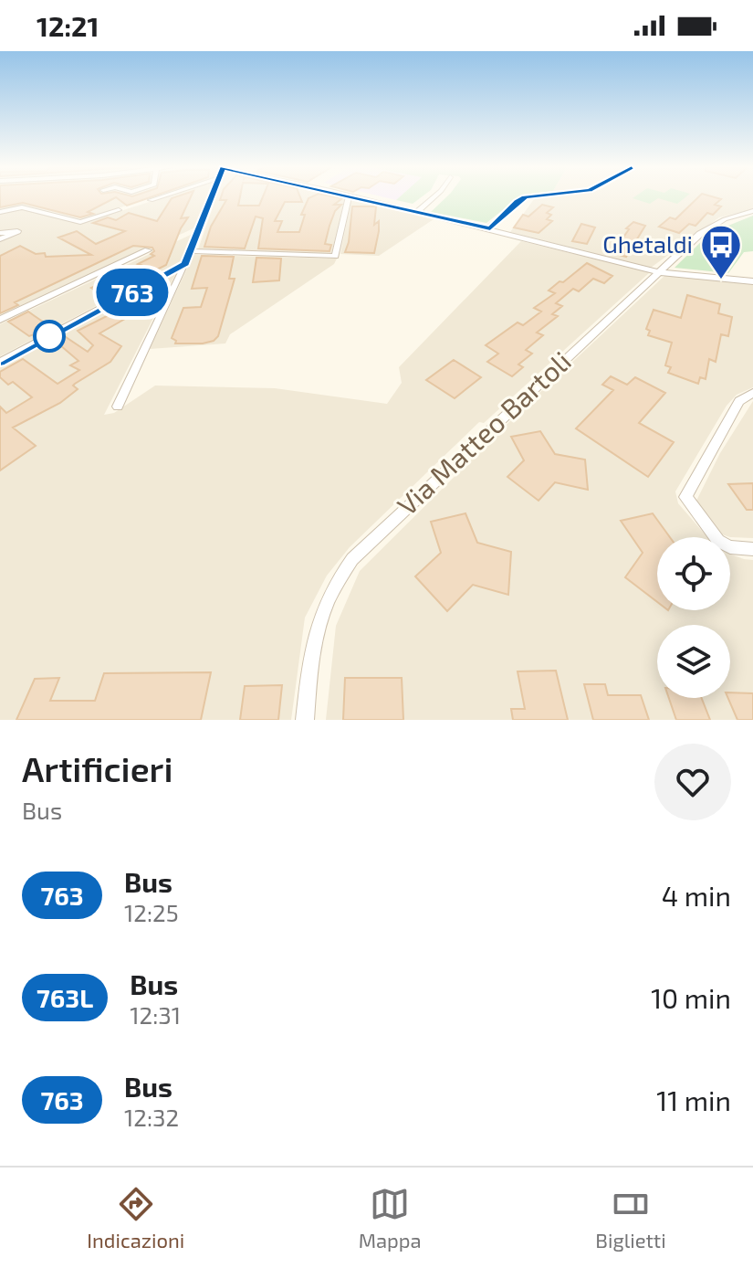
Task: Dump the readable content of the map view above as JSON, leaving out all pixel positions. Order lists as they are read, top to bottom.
{
  "streets": {
    "street": ["Via Matteo Bartoli"]
  },
  "places": {
    "bus stop": ["Ghetaldi"]
  },
  "lines": ["bus line 763"],
  "page": {
    "status": "12:21",
    "on_map": "763",
    "heading": ["Artificieri", "Bus"],
    "list": [
      {
        "mark": "763",
        "name": "Bus",
        "note": "12:25",
        "value": "4 min"
      },
      {
        "mark": "763L",
        "name": "Bus",
        "note": "12:31",
        "value": "10 min"
      },
      {
        "mark": "763",
        "name": "Bus",
        "note": "12:32",
        "value": "11 min"
      }
    ],
    "tabs": ["Indicazioni", "Mappa", "Biglietti"]
  }
}
